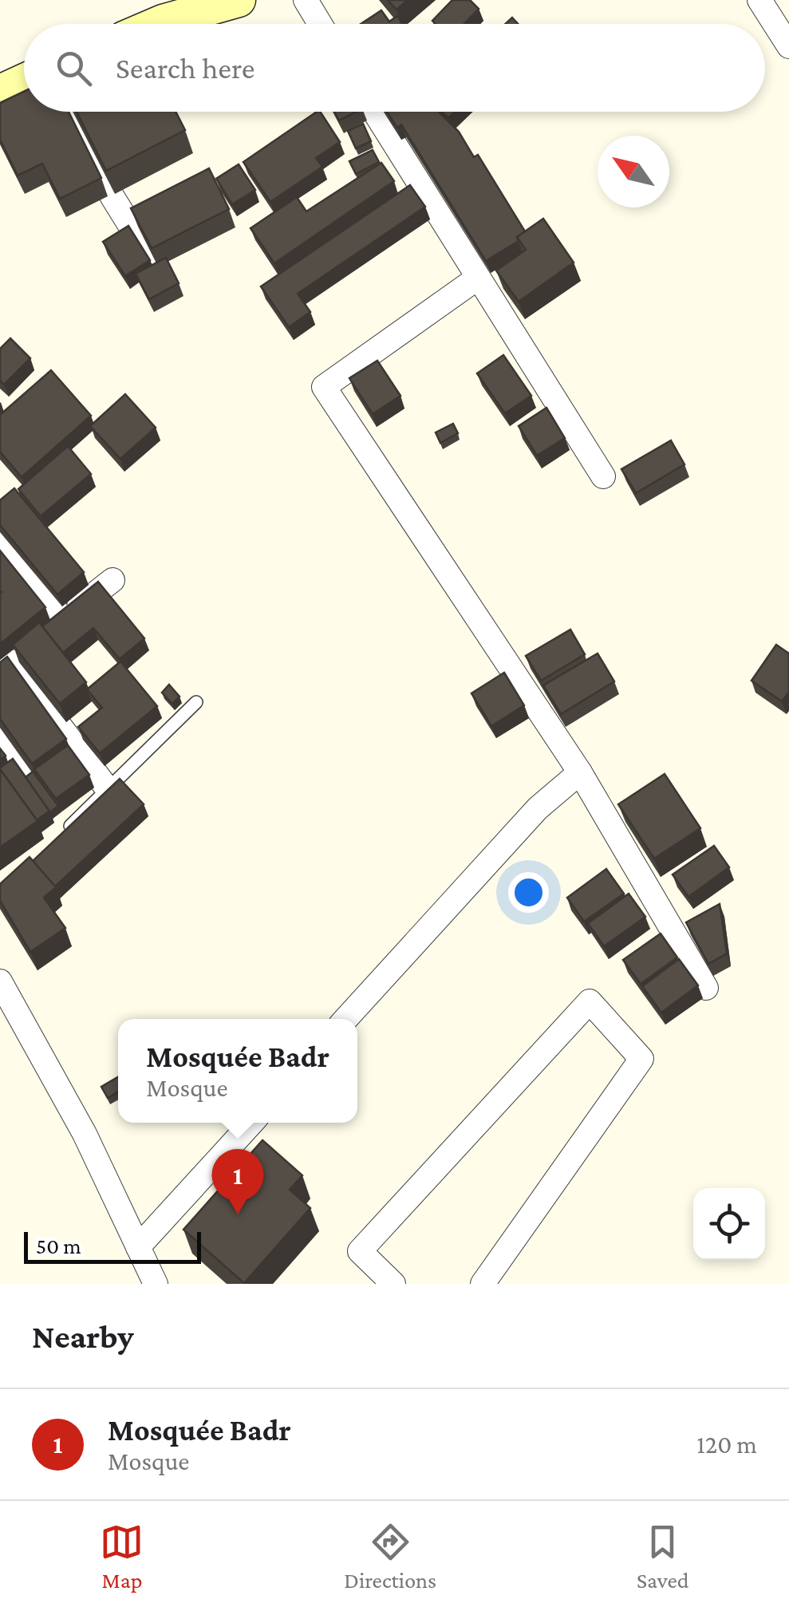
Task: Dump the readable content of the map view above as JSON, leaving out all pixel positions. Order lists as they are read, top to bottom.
{
  "scale_bar": "50 m",
  "north": "top left",
  "page": {
    "search": "Search here",
    "popup": ["Mosquée Badr", "Mosque"],
    "pins": "1",
    "scale": "50 m",
    "heading": "Nearby",
    "list": [
      {
        "mark": "1",
        "name": "Mosquée Badr",
        "note": "Mosque",
        "value": "120 m"
      }
    ],
    "nav": ["Map", "Directions", "Saved"]
  }
}
